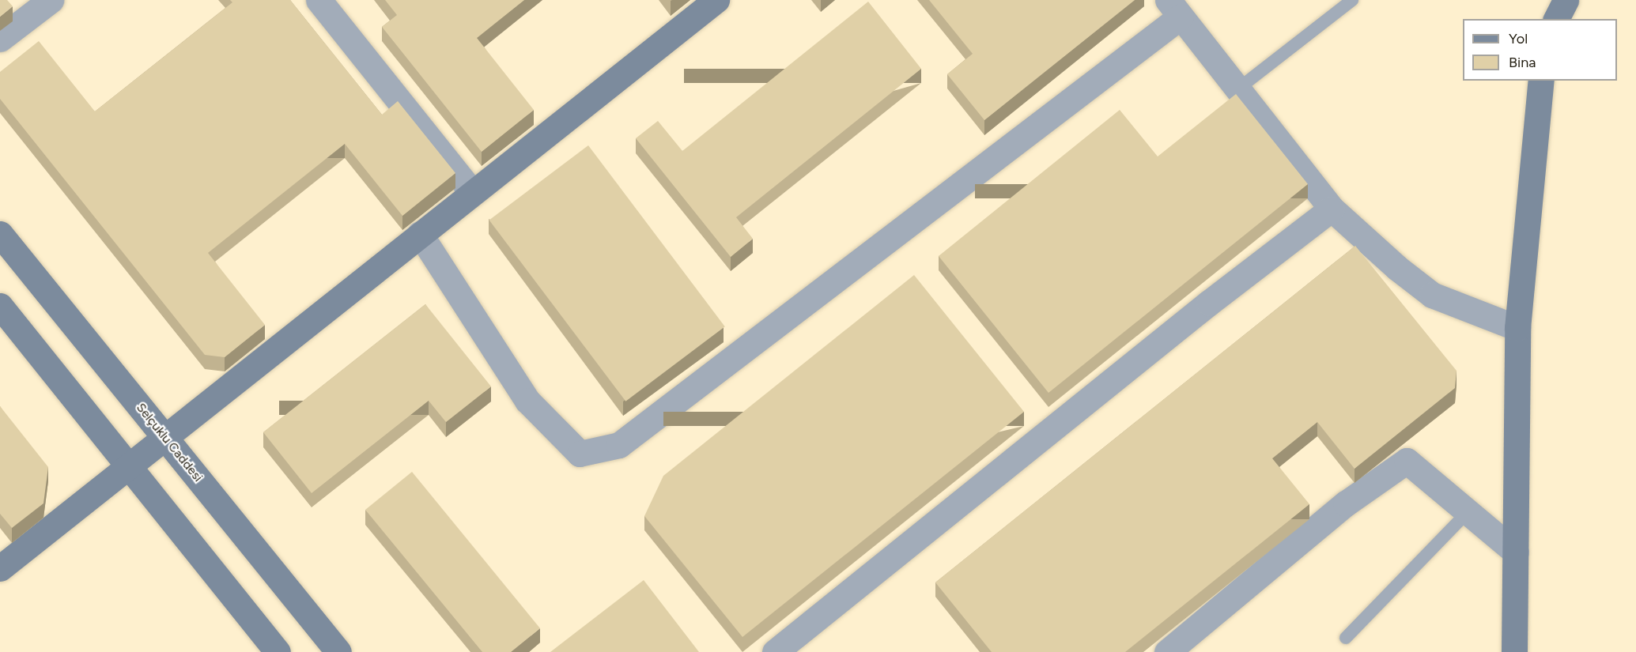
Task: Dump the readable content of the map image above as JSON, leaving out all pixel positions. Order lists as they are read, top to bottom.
{
  "streets": {
    "street": ["Selçuklu Caddesi"]
  },
  "legend": ["Yol", "Bina"]
}
